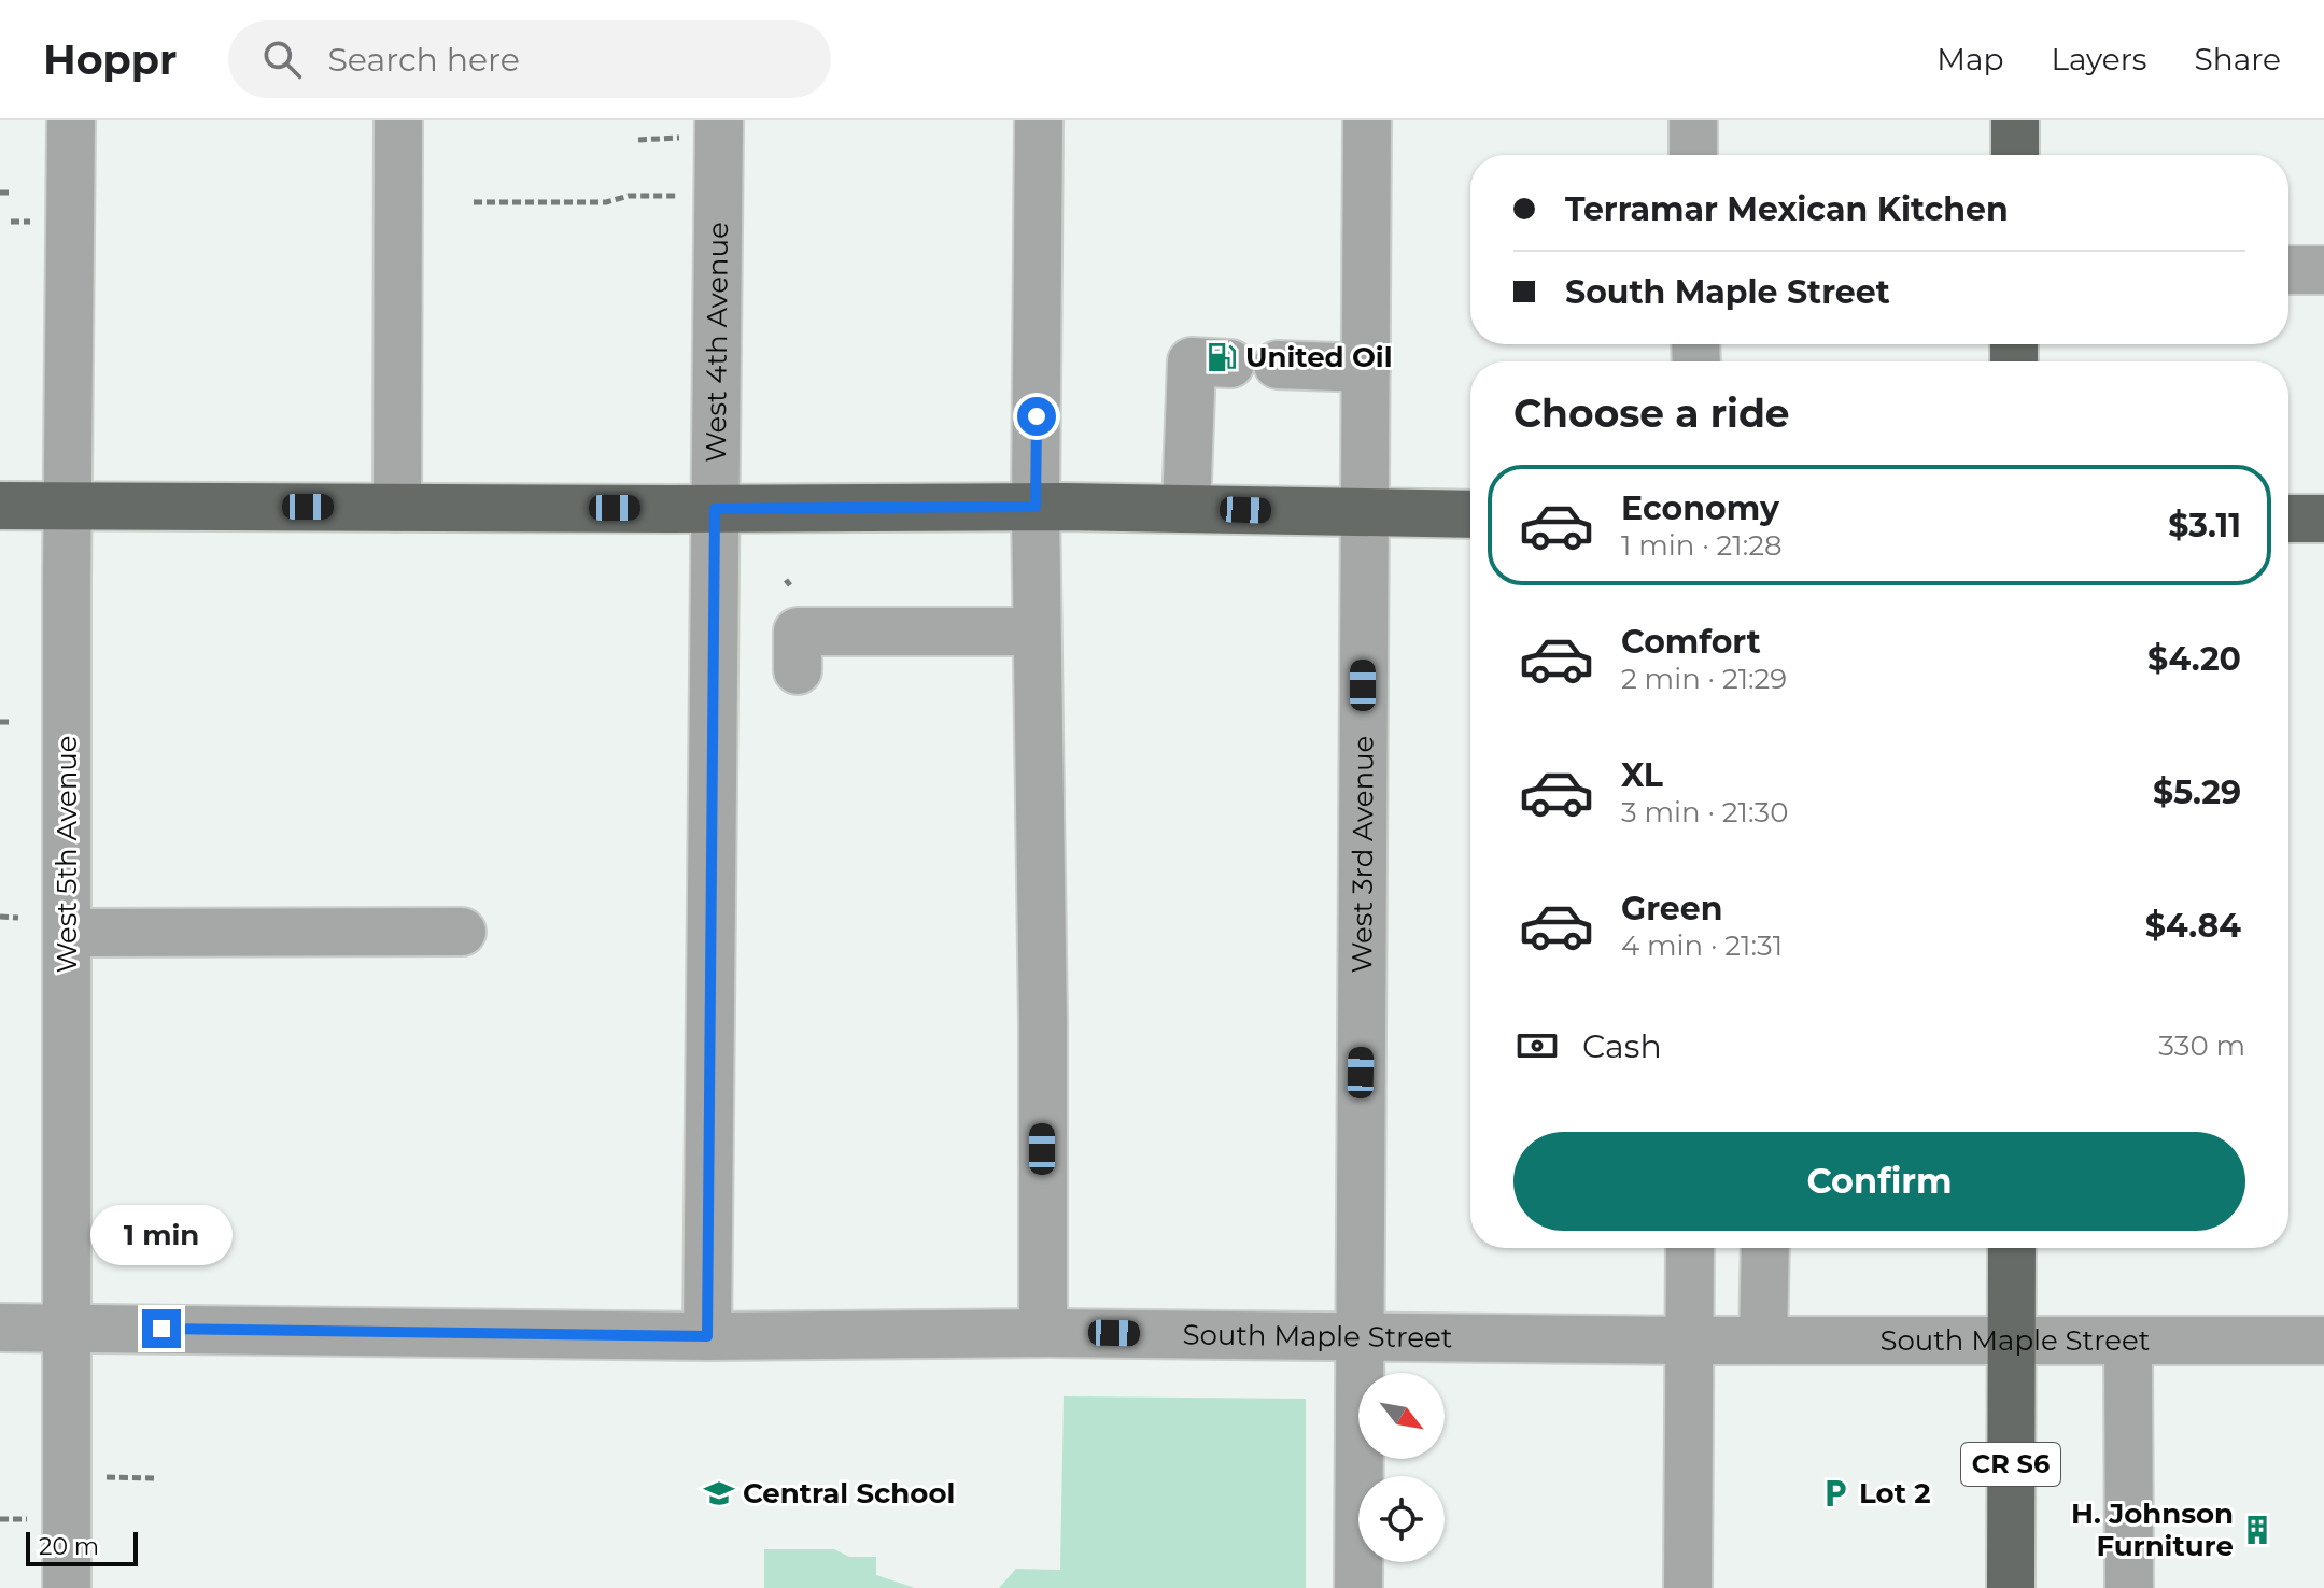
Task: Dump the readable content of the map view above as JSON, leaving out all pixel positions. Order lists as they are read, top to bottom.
{
  "streets": {
    "main road": ["CR S6"],
    "street": [
      "West 4th Avenue",
      "West 5th Avenue",
      "West 3rd Avenue",
      "South Maple Street"
    ]
  },
  "crossings": [
    ["West 4th Avenue", "South Maple Street"],
    ["West 5th Avenue", "South Maple Street"],
    ["West 3rd Avenue", "South Maple Street"],
    ["South Maple Street", "CR S6"]
  ],
  "places": {
    "fuel station": ["United Oil"],
    "school or university": ["Central School"],
    "parking": ["Lot 2"],
    "building": ["H. Johnson Furniture"]
  },
  "scale_bar": "20 m",
  "north": "bottom right",
  "page": {
    "header": "Hoppr",
    "search": "Search here",
    "nav": ["Map", "Layers", "Share"],
    "banner": ["Terramar Mexican Kitchen", "South Maple Street"],
    "heading": "Choose a ride",
    "list": [
      {
        "name": "Economy",
        "note": "1 min · 21:28",
        "value": "$3.11"
      },
      {
        "name": "Comfort",
        "note": "2 min · 21:29",
        "value": "$4.20"
      },
      {
        "name": "XL",
        "note": "3 min · 21:30",
        "value": "$5.29"
      },
      {
        "name": "Green",
        "note": "4 min · 21:31",
        "value": "$4.84"
      }
    ],
    "pay": ["Cash", "330 m"],
    "buttons": "Confirm",
    "bubble": "1 min",
    "scale": "20 m"
  }
}
